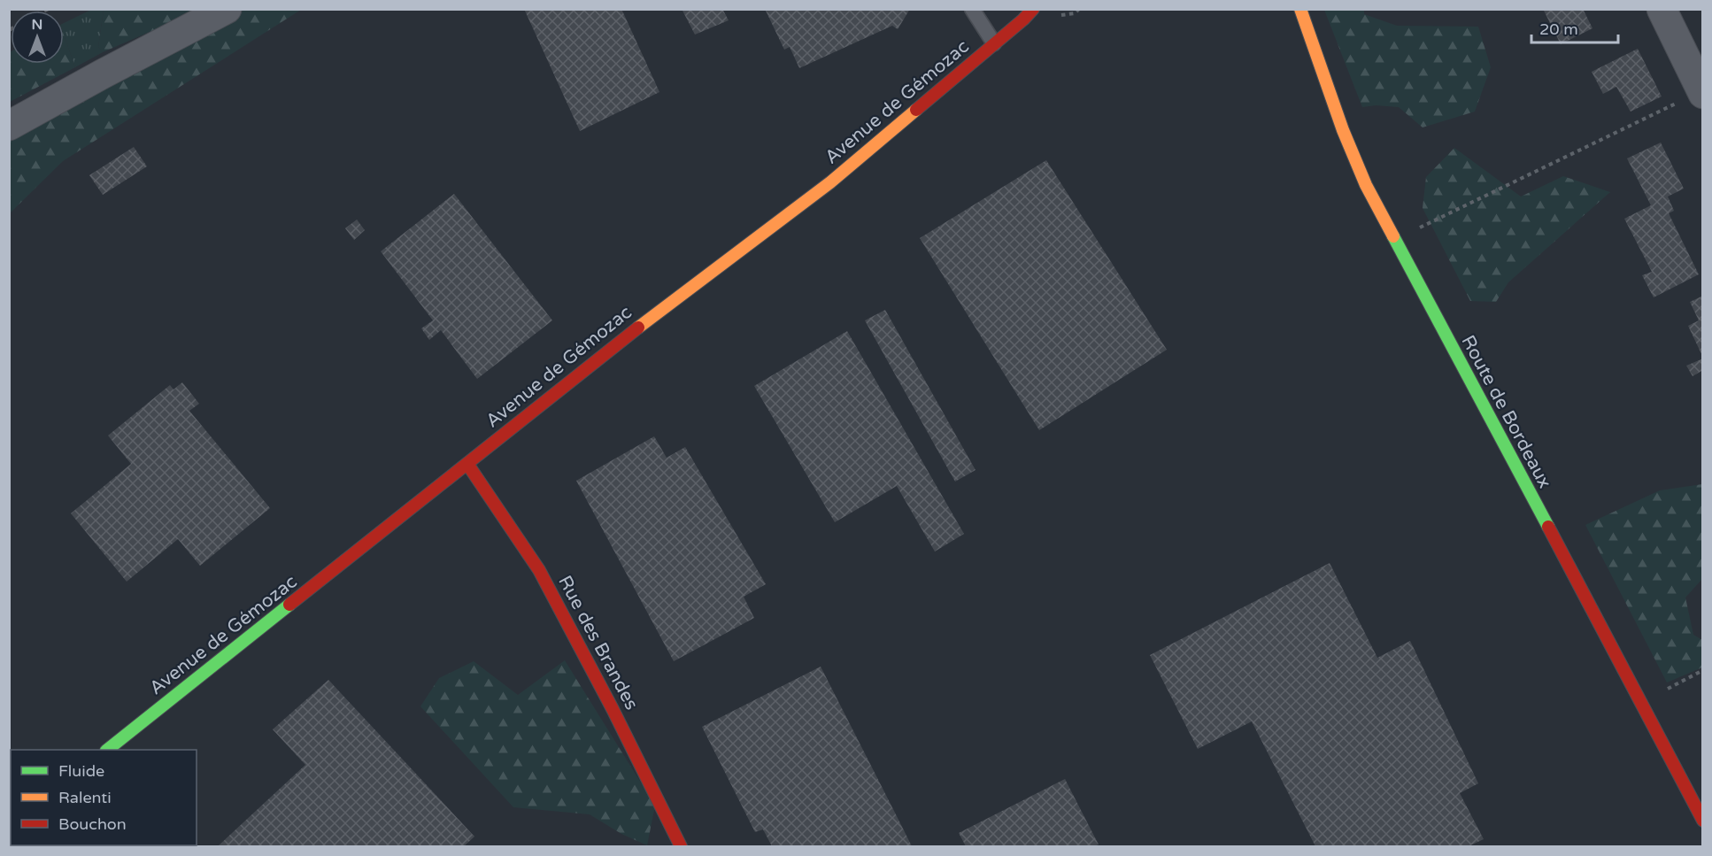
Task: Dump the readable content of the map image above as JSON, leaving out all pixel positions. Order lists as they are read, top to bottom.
{
  "streets": {
    "main road": ["Avenue de Gémozac", "Route de Bordeaux", "Rue des Brandes"]
  },
  "crossings": [
    ["Avenue de Gémozac", "Rue des Brandes"]
  ],
  "legend": ["Fluide", "Ralenti", "Bouchon"],
  "scale_bar": "20 m",
  "north": "top"
}
